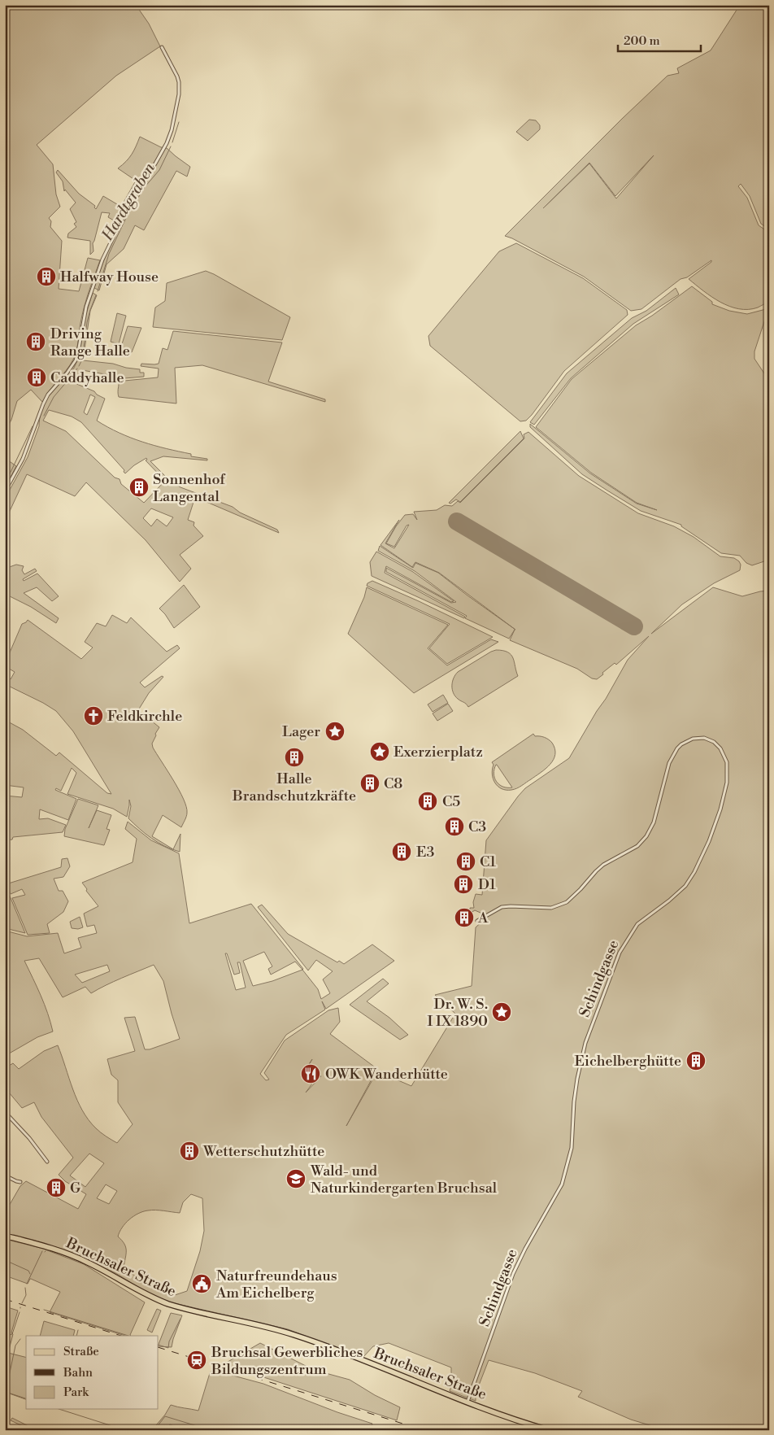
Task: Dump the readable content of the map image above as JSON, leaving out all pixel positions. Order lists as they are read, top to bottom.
{
  "streets": {
    "main road": ["Bruchsaler Straße"],
    "street": ["Schindgasse"]
  },
  "crossings": [
    ["Schindgasse", "Bruchsaler Straße"]
  ],
  "water": ["Hardtgraben"],
  "places": {
    "building": [
      "Halfway House",
      "Driving Range Halle",
      "Caddyhalle",
      "Sonnenhof Langental",
      "Halle Brandschutzkräfte",
      "C8",
      "C5",
      "C3",
      "E3",
      "C1",
      "D1",
      "A",
      "Eichelberghütte",
      "Wetterschutzhütte",
      "G"
    ],
    "church": ["Feldkirchle"],
    "place": ["Lager", "Exerzierplatz", "Dr. W. S. I IX 1890"],
    "restaurant": ["OWK Wanderhütte"],
    "school or university": ["Wald- und Naturkindergarten Bruchsal"],
    "public building": ["Naturfreundehaus Am Eichelberg"],
    "station": ["Bruchsal Gewerbliches Bildungszentrum"]
  },
  "legend": ["Straße", "Bahn", "Park"],
  "scale_bar": "200 m"
}
